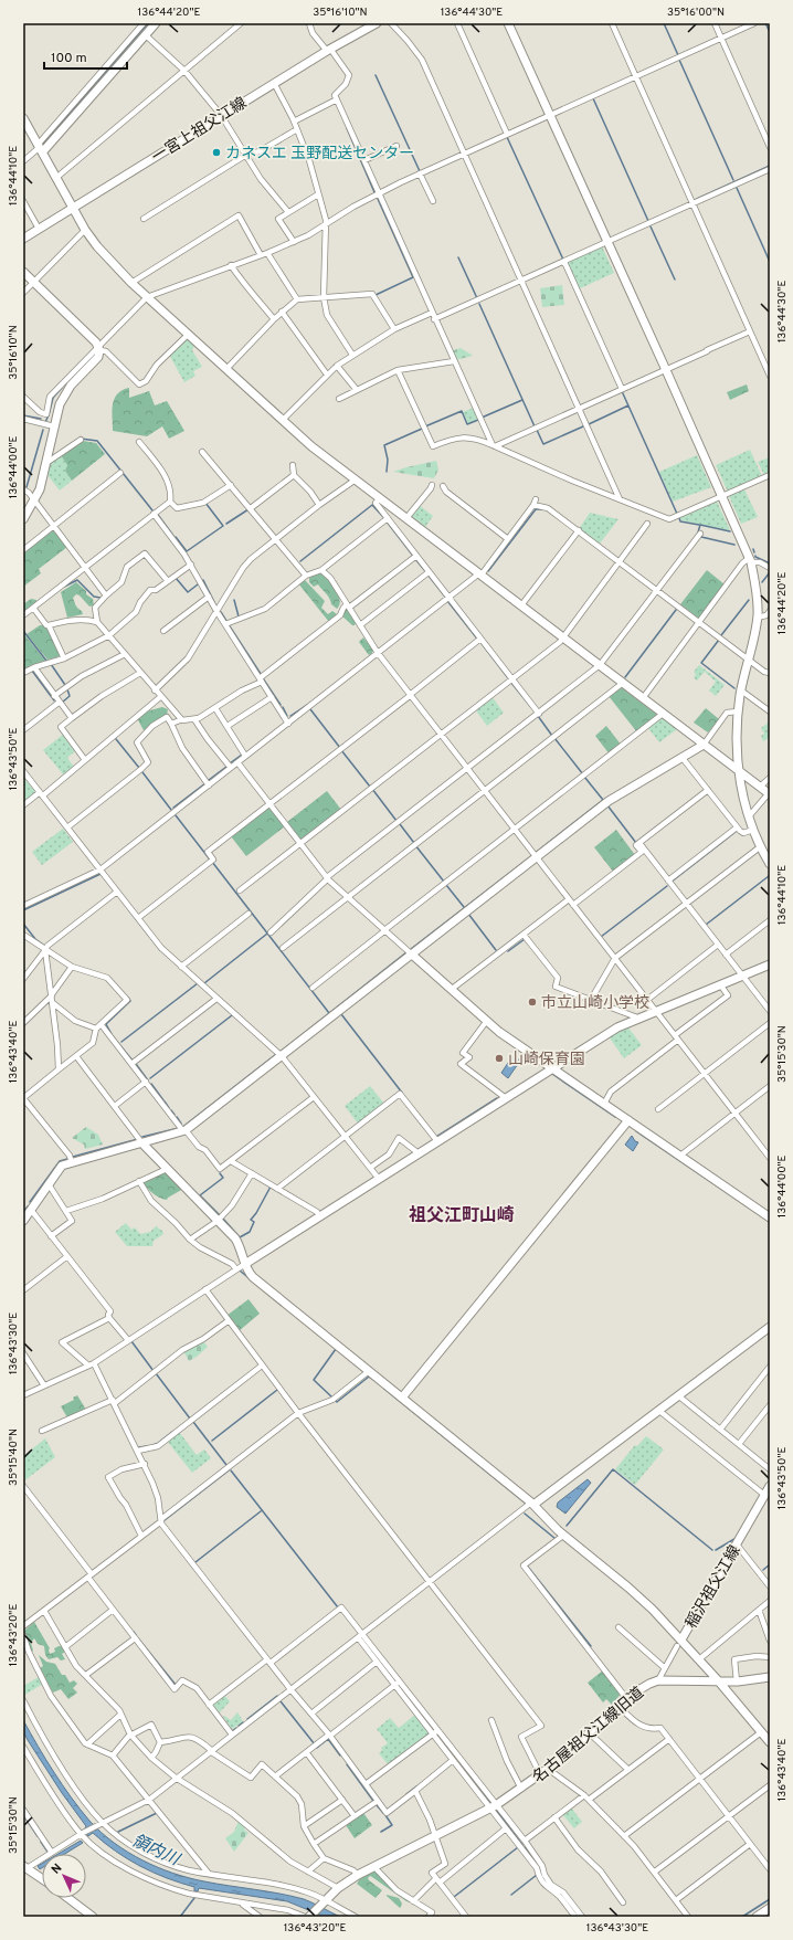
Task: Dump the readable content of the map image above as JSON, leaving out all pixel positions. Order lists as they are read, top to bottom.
{
  "streets": {
    "street": ["一宮上祖父江線", "稲沢祖父江線", "名古屋祖父江線旧道"]
  },
  "crossings": [
    ["稲沢祖父江線", "名古屋祖父江線旧道"]
  ],
  "districts": ["祖父江町山崎"],
  "water": ["領内川"],
  "places": ["カネスエ 玉野配送センター", "市立山崎小学校", "山崎保育園"],
  "scale_bar": "100 m",
  "north": "top left",
  "coordinates": [
    "136°44'20\"E",
    "35°16'10\"N",
    "136°44'30\"E",
    "35°16'00\"N",
    "136°44'10\"E",
    "136°44'00\"E",
    "136°43'50\"E",
    "136°43'40\"E",
    "35°15'30\"N",
    "136°43'30\"E",
    "35°15'40\"N",
    "136°43'20\"E"
  ]
}
